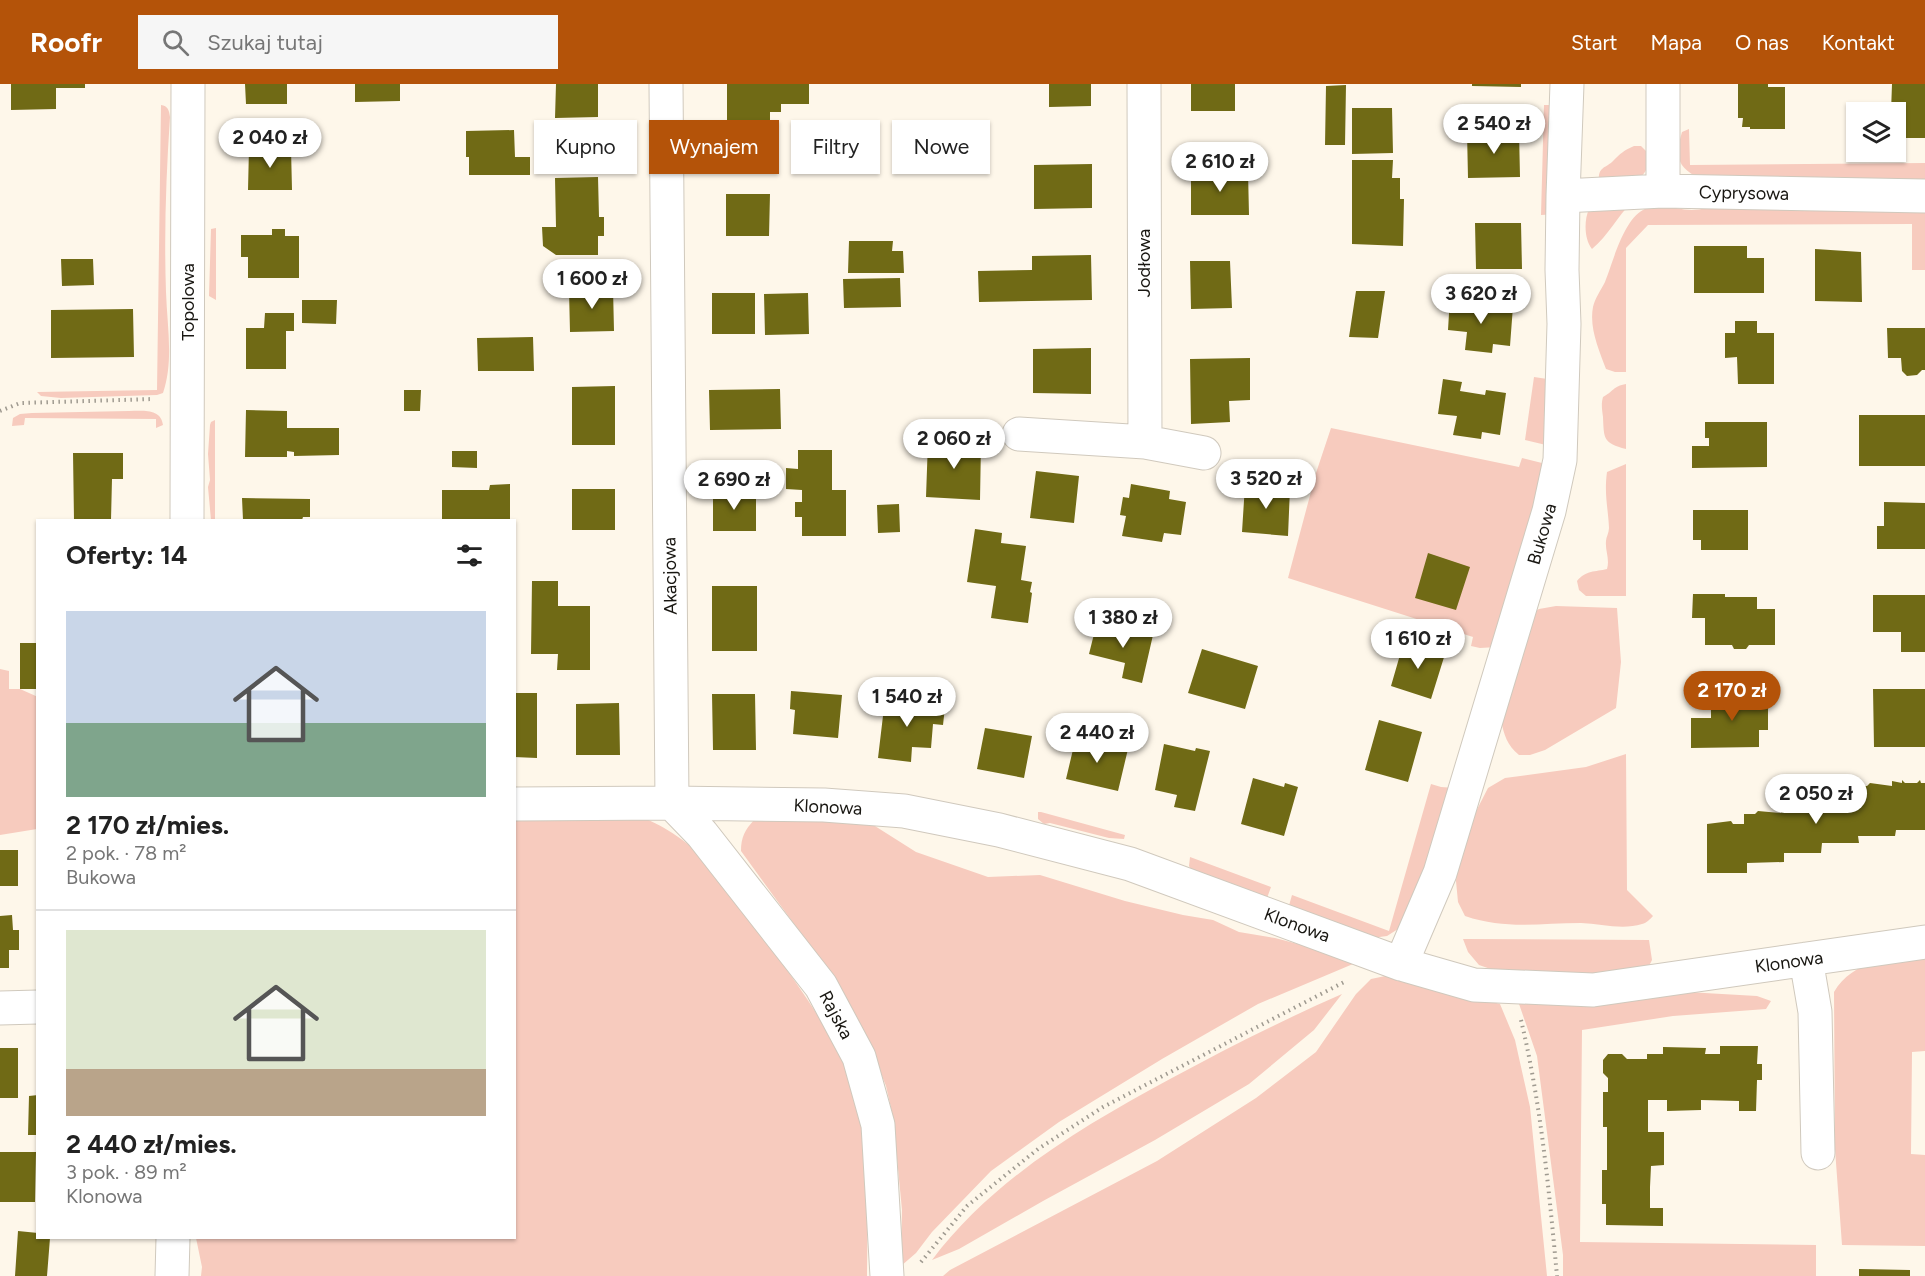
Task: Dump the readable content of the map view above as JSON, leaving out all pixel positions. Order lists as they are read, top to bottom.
{
  "streets": {
    "street": [
      "Cyprysowa",
      "Jodłowa",
      "Topolowa",
      "Bukowa",
      "Akacjowa",
      "Klonowa",
      "Rajska"
    ]
  },
  "crossings": [
    ["Cyprysowa", "Bukowa"],
    ["Bukowa", "Klonowa"],
    ["Akacjowa", "Klonowa"],
    ["Akacjowa", "Rajska"],
    ["Klonowa", "Rajska"]
  ],
  "page": {
    "header": "Roofr",
    "search": "Szukaj tutaj",
    "nav": [
      "Start",
      "Mapa",
      "O nas",
      "Kontakt"
    ],
    "price": [
      "2 540 zł",
      "2 040 zł",
      "2 610 zł",
      "1 600 zł",
      "3 620 zł",
      "2 060 zł",
      "3 520 zł",
      "2 690 zł",
      "1 380 zł",
      "1 610 zł",
      "2 170 zł",
      "1 540 zł",
      "2 440 zł",
      "2 050 zł"
    ],
    "chip": [
      "Kupno",
      "Wynajem",
      "Filtry",
      "Nowe"
    ],
    "heading": "Oferty: 14",
    "list": [
      {
        "name": "2 170 zł/mies.",
        "note": "2 pok. · 78 m² · Bukowa"
      },
      {
        "name": "2 440 zł/mies.",
        "note": "3 pok. · 89 m² · Klonowa"
      }
    ]
  }
}
